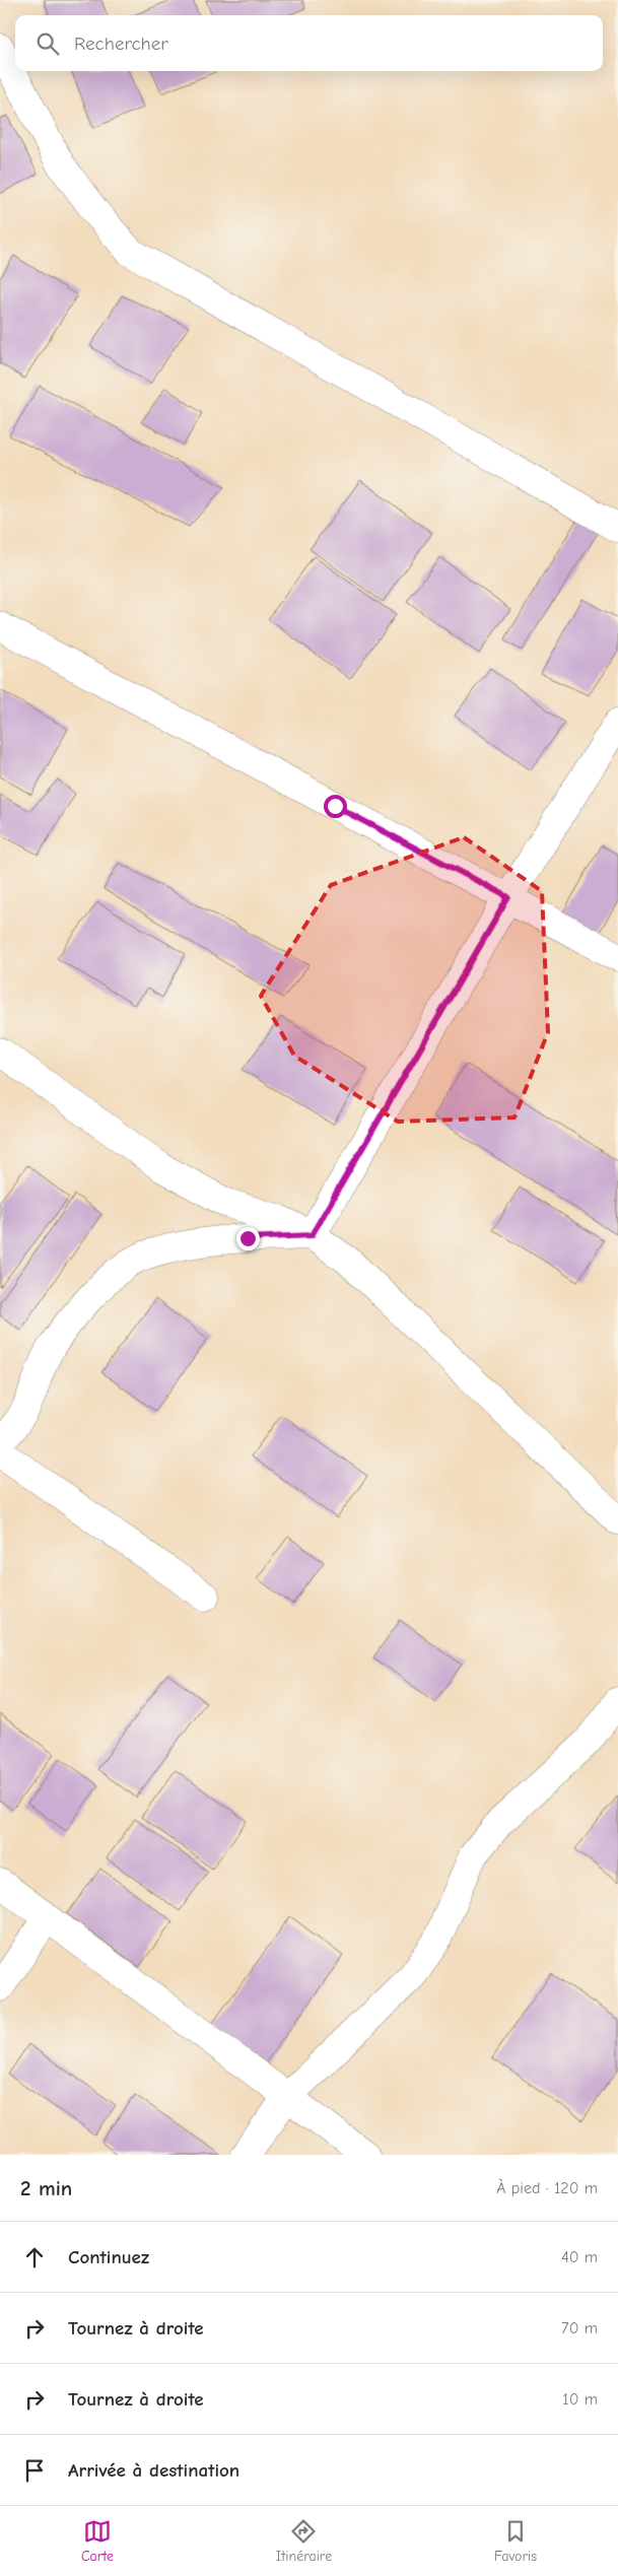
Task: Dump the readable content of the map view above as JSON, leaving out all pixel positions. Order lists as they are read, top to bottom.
{
  "page": {
    "search": "Rechercher",
    "heading": ["2 min", "À pied · 120 m"],
    "list": [
      ["Continuez", "40 m"],
      ["Tournez à droite", "70 m"],
      ["Tournez à droite", "10 m"],
      "Arrivée à destination"
    ],
    "nav": ["Carte", "Itinéraire", "Favoris"]
  }
}
